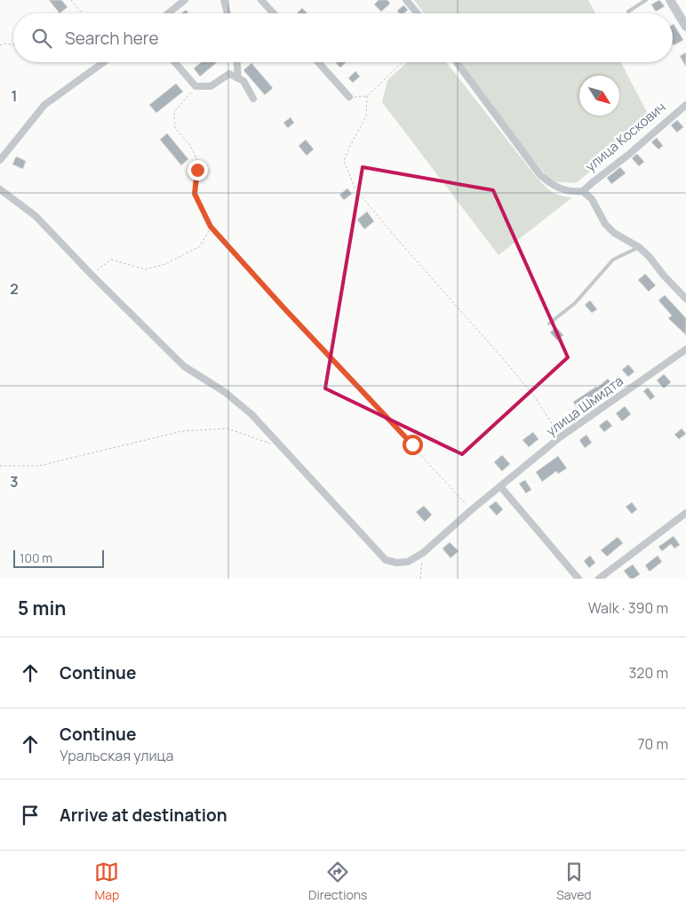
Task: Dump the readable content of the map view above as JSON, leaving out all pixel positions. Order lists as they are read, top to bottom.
{
  "streets": {
    "street": ["улица Коскович", "улица Шмидта"]
  },
  "scale_bar": "100 m",
  "north": "bottom right",
  "page": {
    "search": "Search here",
    "scale": "100 m",
    "heading": ["5 min", "Walk · 390 m"],
    "list": [
      ["Continue", "320 m"],
      ["Continue", "Уральская улица", "70 m"],
      "Arrive at destination"
    ],
    "nav": ["Map", "Directions", "Saved"]
  },
  "grid": {
    "rows": ["1", "2", "3"]
  }
}
